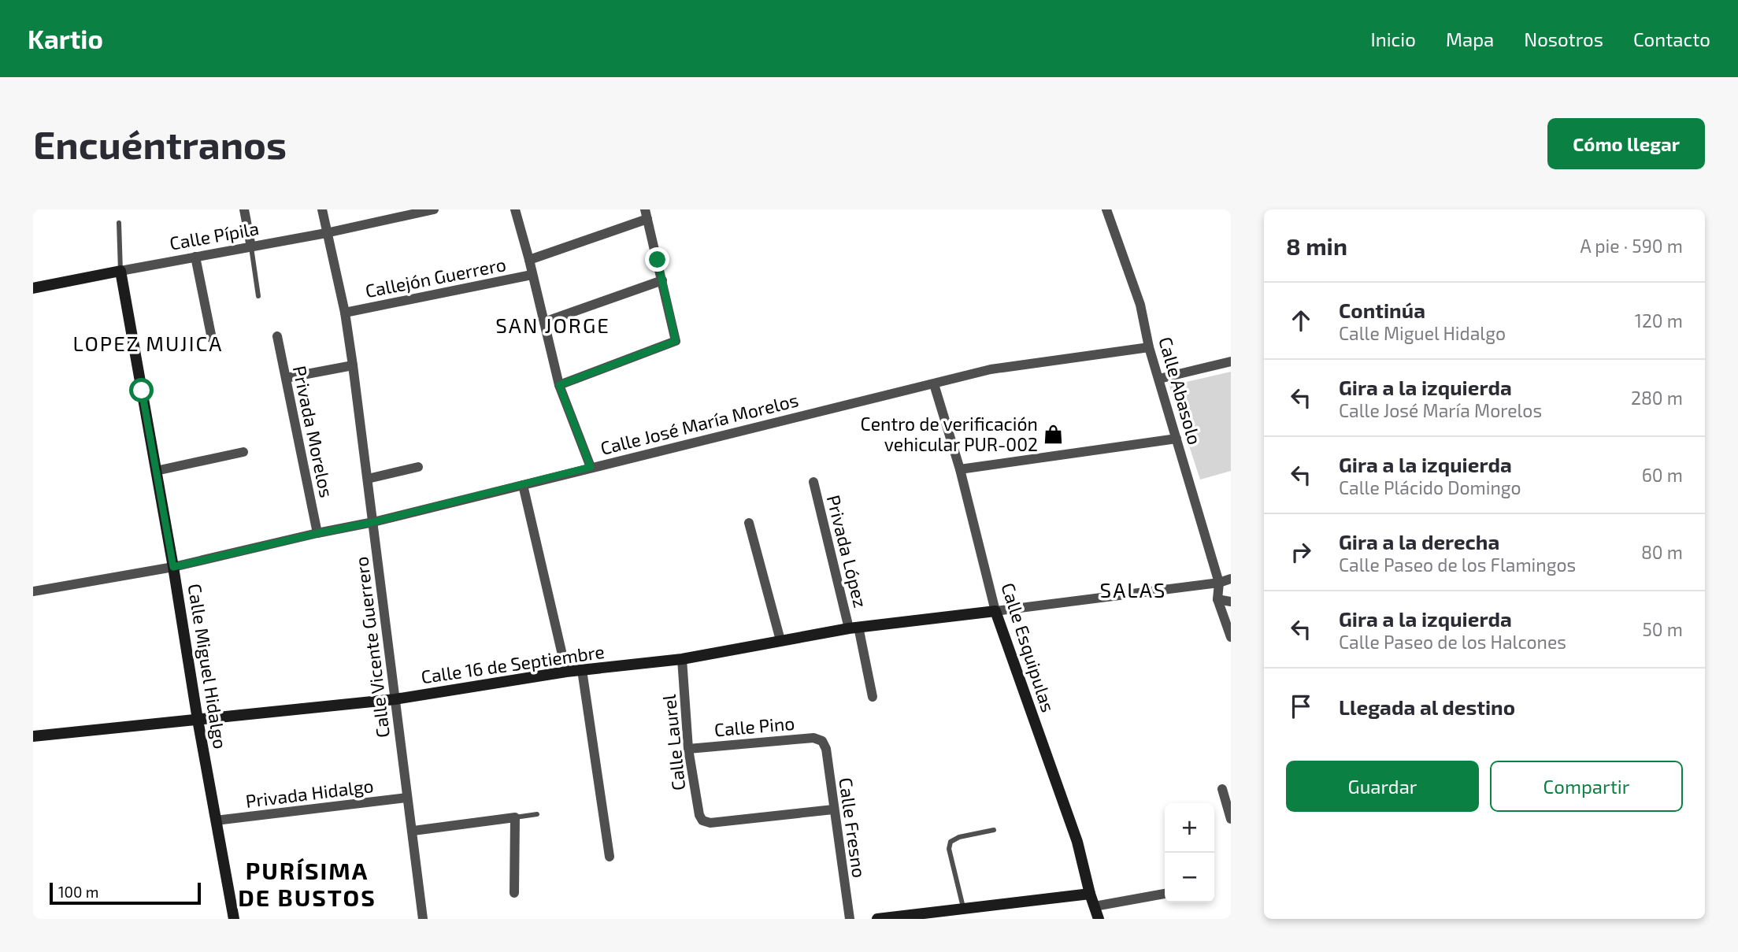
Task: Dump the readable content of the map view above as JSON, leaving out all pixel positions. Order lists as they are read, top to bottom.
{
  "streets": {
    "street": [
      "Calle Pípila",
      "Callejón Guerrero",
      "Calle Abasolo",
      "Calle José María Morelos",
      "Privada Morelos",
      "Privada López",
      "Calle Vicente Guerrero",
      "Calle Esquipulas",
      "Calle 16 de Septiembre",
      "Calle Miguel Hidalgo",
      "Calle Pino",
      "Calle Laurel",
      "Privada Hidalgo",
      "Calle Fresno"
    ]
  },
  "crossings": [
    ["Calle Pípila", "Calle Vicente Guerrero"],
    ["Calle Pípila", "Calle Miguel Hidalgo"],
    ["Callejón Guerrero", "Calle Vicente Guerrero"],
    ["Calle Abasolo", "Calle José María Morelos"],
    ["Calle José María Morelos", "Privada Morelos"],
    ["Calle José María Morelos", "Calle Vicente Guerrero"],
    ["Calle José María Morelos", "Calle Esquipulas"],
    ["Calle José María Morelos", "Calle Miguel Hidalgo"],
    ["Privada López", "Calle 16 de Septiembre"],
    ["Calle Vicente Guerrero", "Calle 16 de Septiembre"],
    ["Calle Vicente Guerrero", "Privada Hidalgo"],
    ["Calle Esquipulas", "Calle 16 de Septiembre"],
    ["Calle 16 de Septiembre", "Calle Miguel Hidalgo"],
    ["Calle 16 de Septiembre", "Calle Laurel"],
    ["Calle Miguel Hidalgo", "Privada Hidalgo"],
    ["Calle Pino", "Calle Laurel"],
    ["Calle Pino", "Calle Fresno"],
    ["Calle Laurel", "Calle Fresno"]
  ],
  "districts": [
    "SAN JORGE",
    "LOPEZ MUJICA",
    "SALAS",
    "PURÍSIMA DE BUSTOS"
  ],
  "places": {
    "shop": ["Centro de verificación vehicular PUR-002"]
  },
  "scale_bar": "100 m",
  "page": {
    "header": "Kartio",
    "nav": [
      "Inicio",
      "Mapa",
      "Nosotros",
      "Contacto"
    ],
    "buttons": [
      "Cómo llegar",
      ["Guardar", "Compartir"]
    ],
    "title": "Encuéntranos",
    "heading": ["8 min", "A pie · 590 m"],
    "list": [
      ["Continúa", "Calle Miguel Hidalgo", "120 m"],
      ["Gira a la izquierda", "Calle José María Morelos", "280 m"],
      ["Gira a la izquierda", "Calle Plácido Domingo", "60 m"],
      ["Gira a la derecha", "Calle Paseo de los Flamingos", "80 m"],
      ["Gira a la izquierda", "Calle Paseo de los Halcones", "50 m"],
      "Llegada al destino"
    ],
    "map_buttons": ["+", "−"],
    "scale": "100 m"
  }
}
